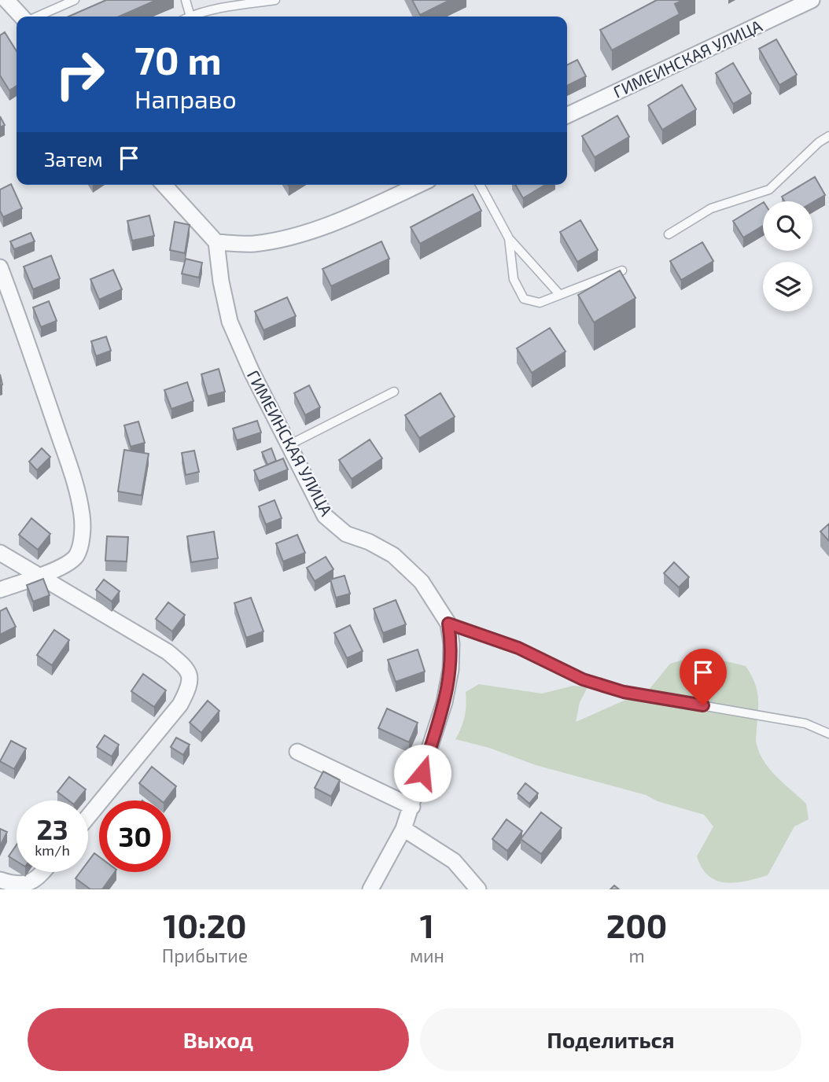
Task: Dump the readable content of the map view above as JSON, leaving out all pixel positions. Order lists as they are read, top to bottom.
{
  "streets": {
    "street": ["ГИМЕИНСКАЯ УЛИЦА"]
  },
  "page": {
    "turn": ["70 m", "Направо"],
    "then": "Затем",
    "speed": "23 km/h",
    "limit": "30",
    "eta": [
      "10:20",
      "Прибытие",
      "1",
      "мин",
      "200",
      "m"
    ],
    "buttons": ["Выход", "Поделиться"]
  }
}
